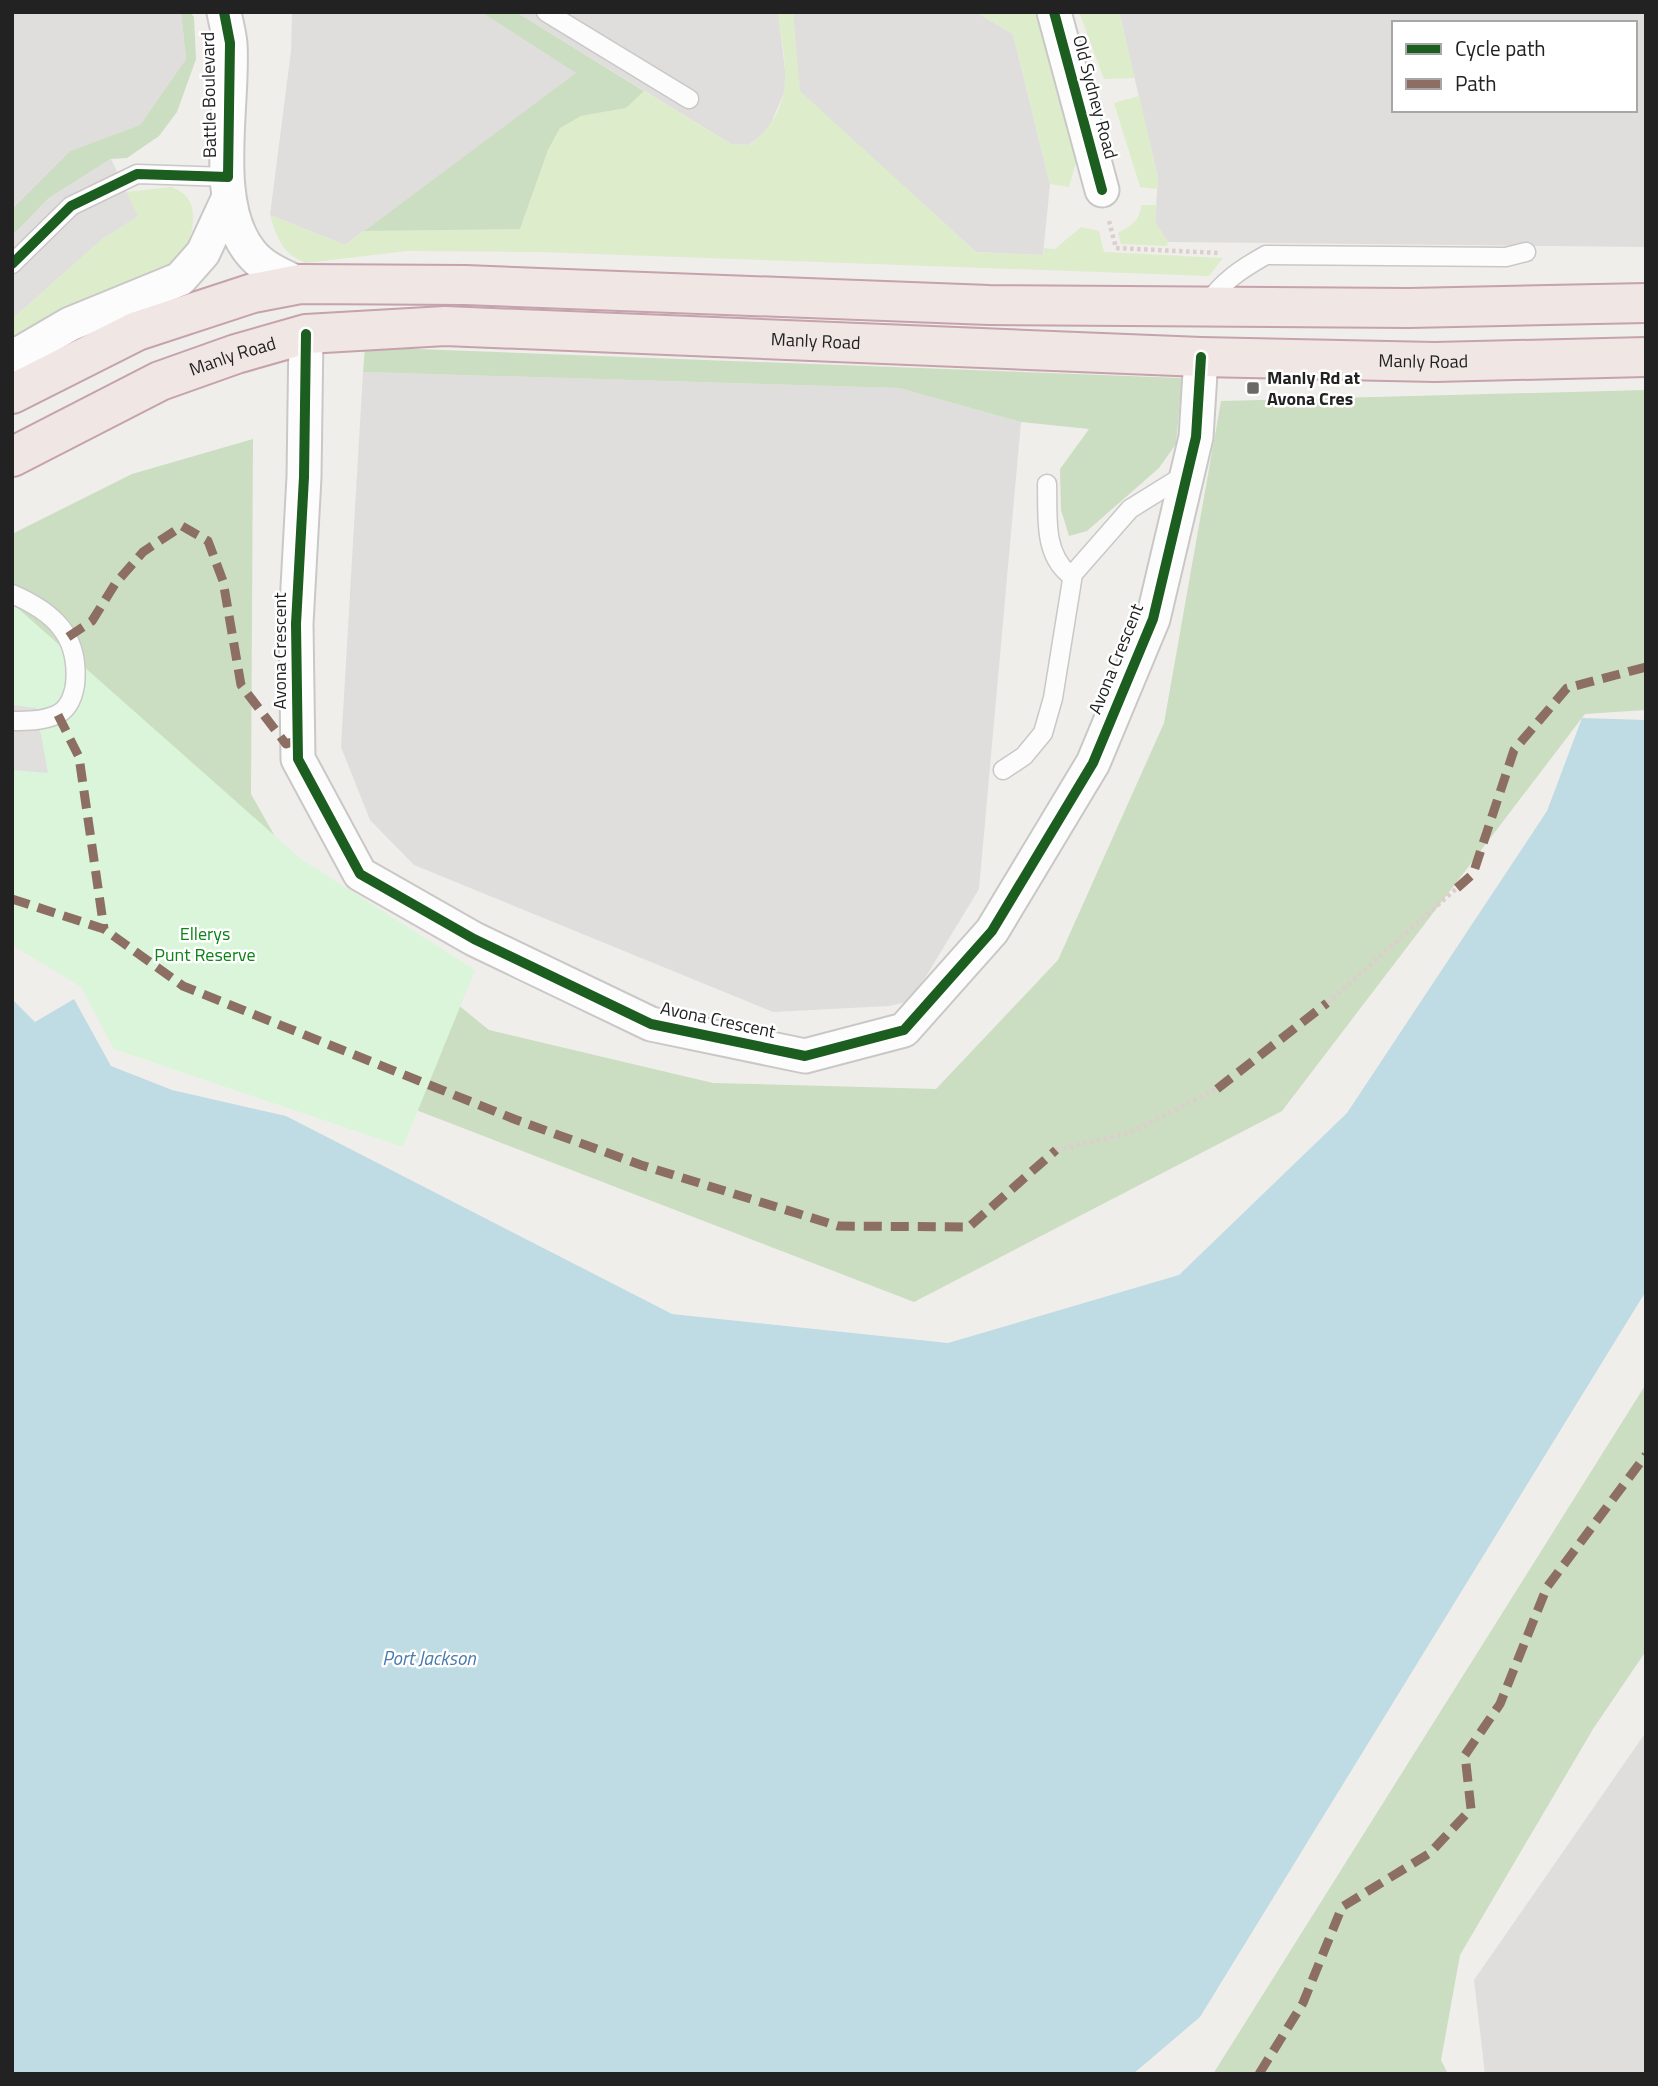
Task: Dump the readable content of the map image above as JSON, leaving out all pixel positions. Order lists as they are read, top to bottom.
{
  "streets": {
    "highway": ["Manly Road", "Avona Crescent"],
    "street": ["Battle Boulevard", "Old Sydney Road"]
  },
  "crossings": [
    ["Manly Road", "Avona Crescent"]
  ],
  "water": ["Port Jackson"],
  "parks": ["Ellerys Punt Reserve"],
  "places": {
    "transit": ["Manly Rd at Avona Cres"]
  },
  "legend": ["Cycle path", "Path"]
}
